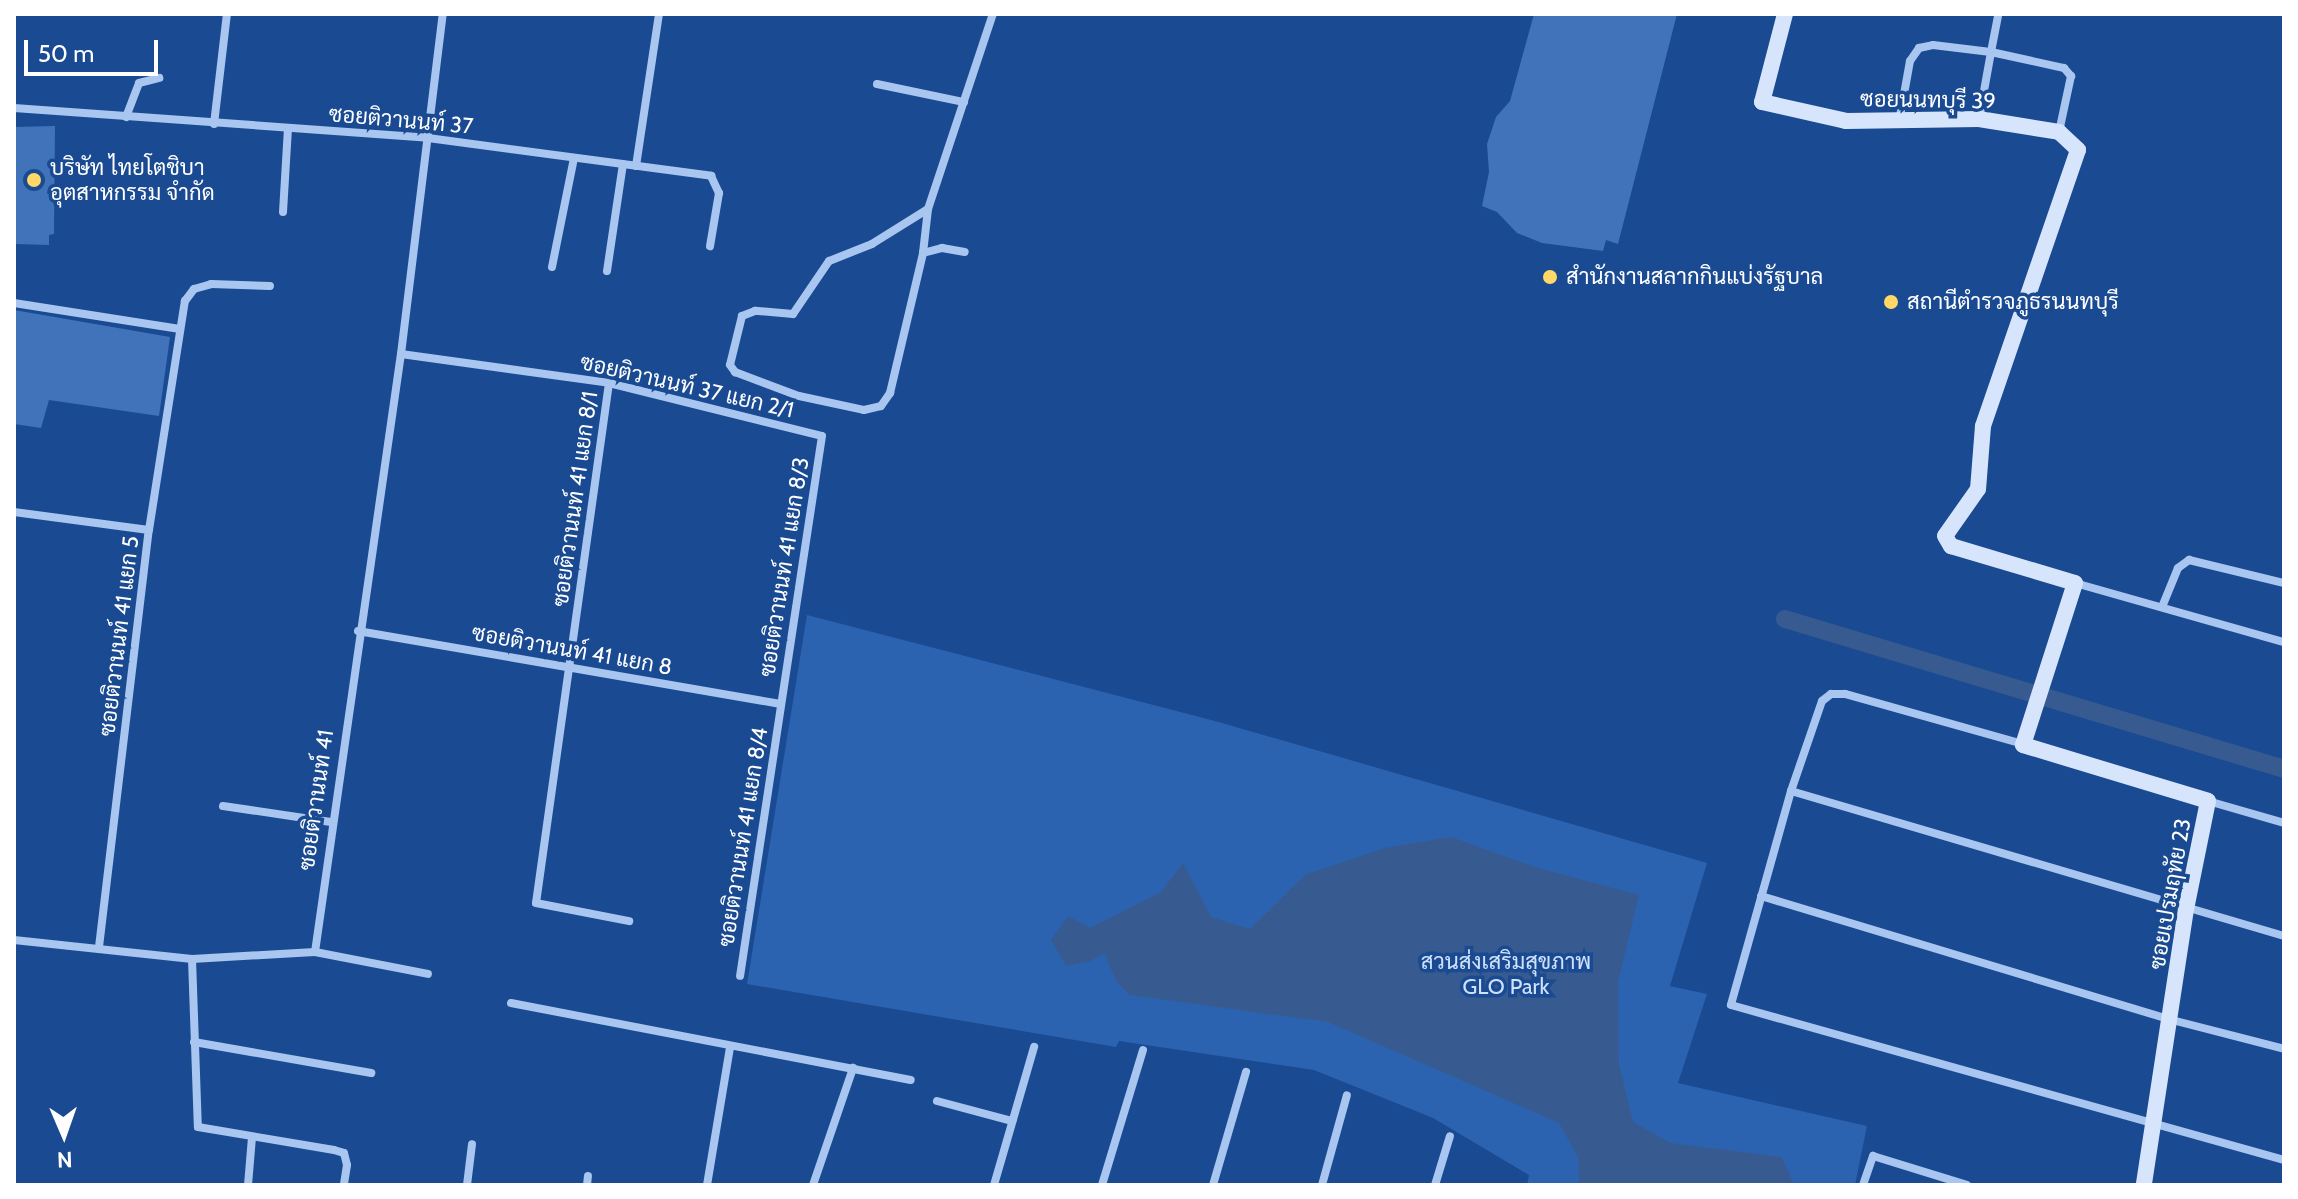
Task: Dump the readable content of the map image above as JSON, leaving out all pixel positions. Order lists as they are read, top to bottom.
{
  "streets": {
    "street": [
      "ซอยนนทบุรี 39",
      "ซอยติวานนท์ 37",
      "ซอยติวานนท์ 37 แยก 2/1",
      "ซอยติวานนท์ 41 แยก 8/1",
      "ซอยติวานนท์ 41 แยก 8/3",
      "ซอยติวานนท์ 41 แยก 5",
      "ซอยติวานนท์ 41 แยก 8",
      "ซอยติวานนท์ 41",
      "ซอยติวานนท์ 41 แยก 8/4",
      "ซอยเปรมฤทัย 23"
    ]
  },
  "crossings": [
    ["ซอยติวานนท์ 37", "ซอยติวานนท์ 41"],
    ["ซอยติวานนท์ 37 แยก 2/1", "ซอยติวานนท์ 41 แยก 8/1"],
    ["ซอยติวานนท์ 37 แยก 2/1", "ซอยติวานนท์ 41 แยก 8/3"],
    ["ซอยติวานนท์ 37 แยก 2/1", "ซอยติวานนท์ 41"],
    ["ซอยติวานนท์ 41 แยก 8/1", "ซอยติวานนท์ 41 แยก 8"],
    ["ซอยติวานนท์ 41 แยก 8/3", "ซอยติวานนท์ 41 แยก 8"],
    ["ซอยติวานนท์ 41 แยก 8/3", "ซอยติวานนท์ 41 แยก 8/4"],
    ["ซอยติวานนท์ 41 แยก 8", "ซอยติวานนท์ 41"],
    ["ซอยติวานนท์ 41 แยก 8", "ซอยติวานนท์ 41 แยก 8/4"]
  ],
  "parks": ["สวนส่งเสริมสุขภาพ GLO Park"],
  "places": ["บริษัท ไทยโตชิบา อุตสาหกรรม จำกัด", "สำนักงานสลากกินแบ่งรัฐบาล", "สถานีตำรวจภูธรนนทบุรี"],
  "scale_bar": "50 m",
  "north": "bottom"
}
